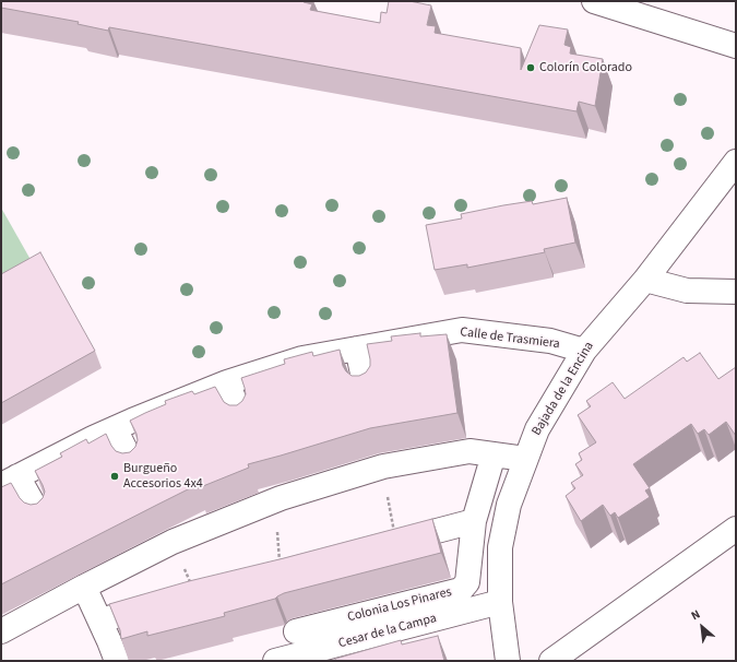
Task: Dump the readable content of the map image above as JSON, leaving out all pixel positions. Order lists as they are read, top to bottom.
{
  "streets": {
    "street": [
      "Calle de Trasmiera",
      "Bajada de la Encina",
      "Colonia Los Pinares",
      "Cesar de la Campa"
    ]
  },
  "crossings": [
    ["Calle de Trasmiera", "Bajada de la Encina"],
    ["Bajada de la Encina", "Cesar de la Campa"],
    ["Colonia Los Pinares", "Cesar de la Campa"]
  ],
  "places": ["Colorín Colorado", "Burgueño Accesorios 4x4"],
  "north": "top left"
}
